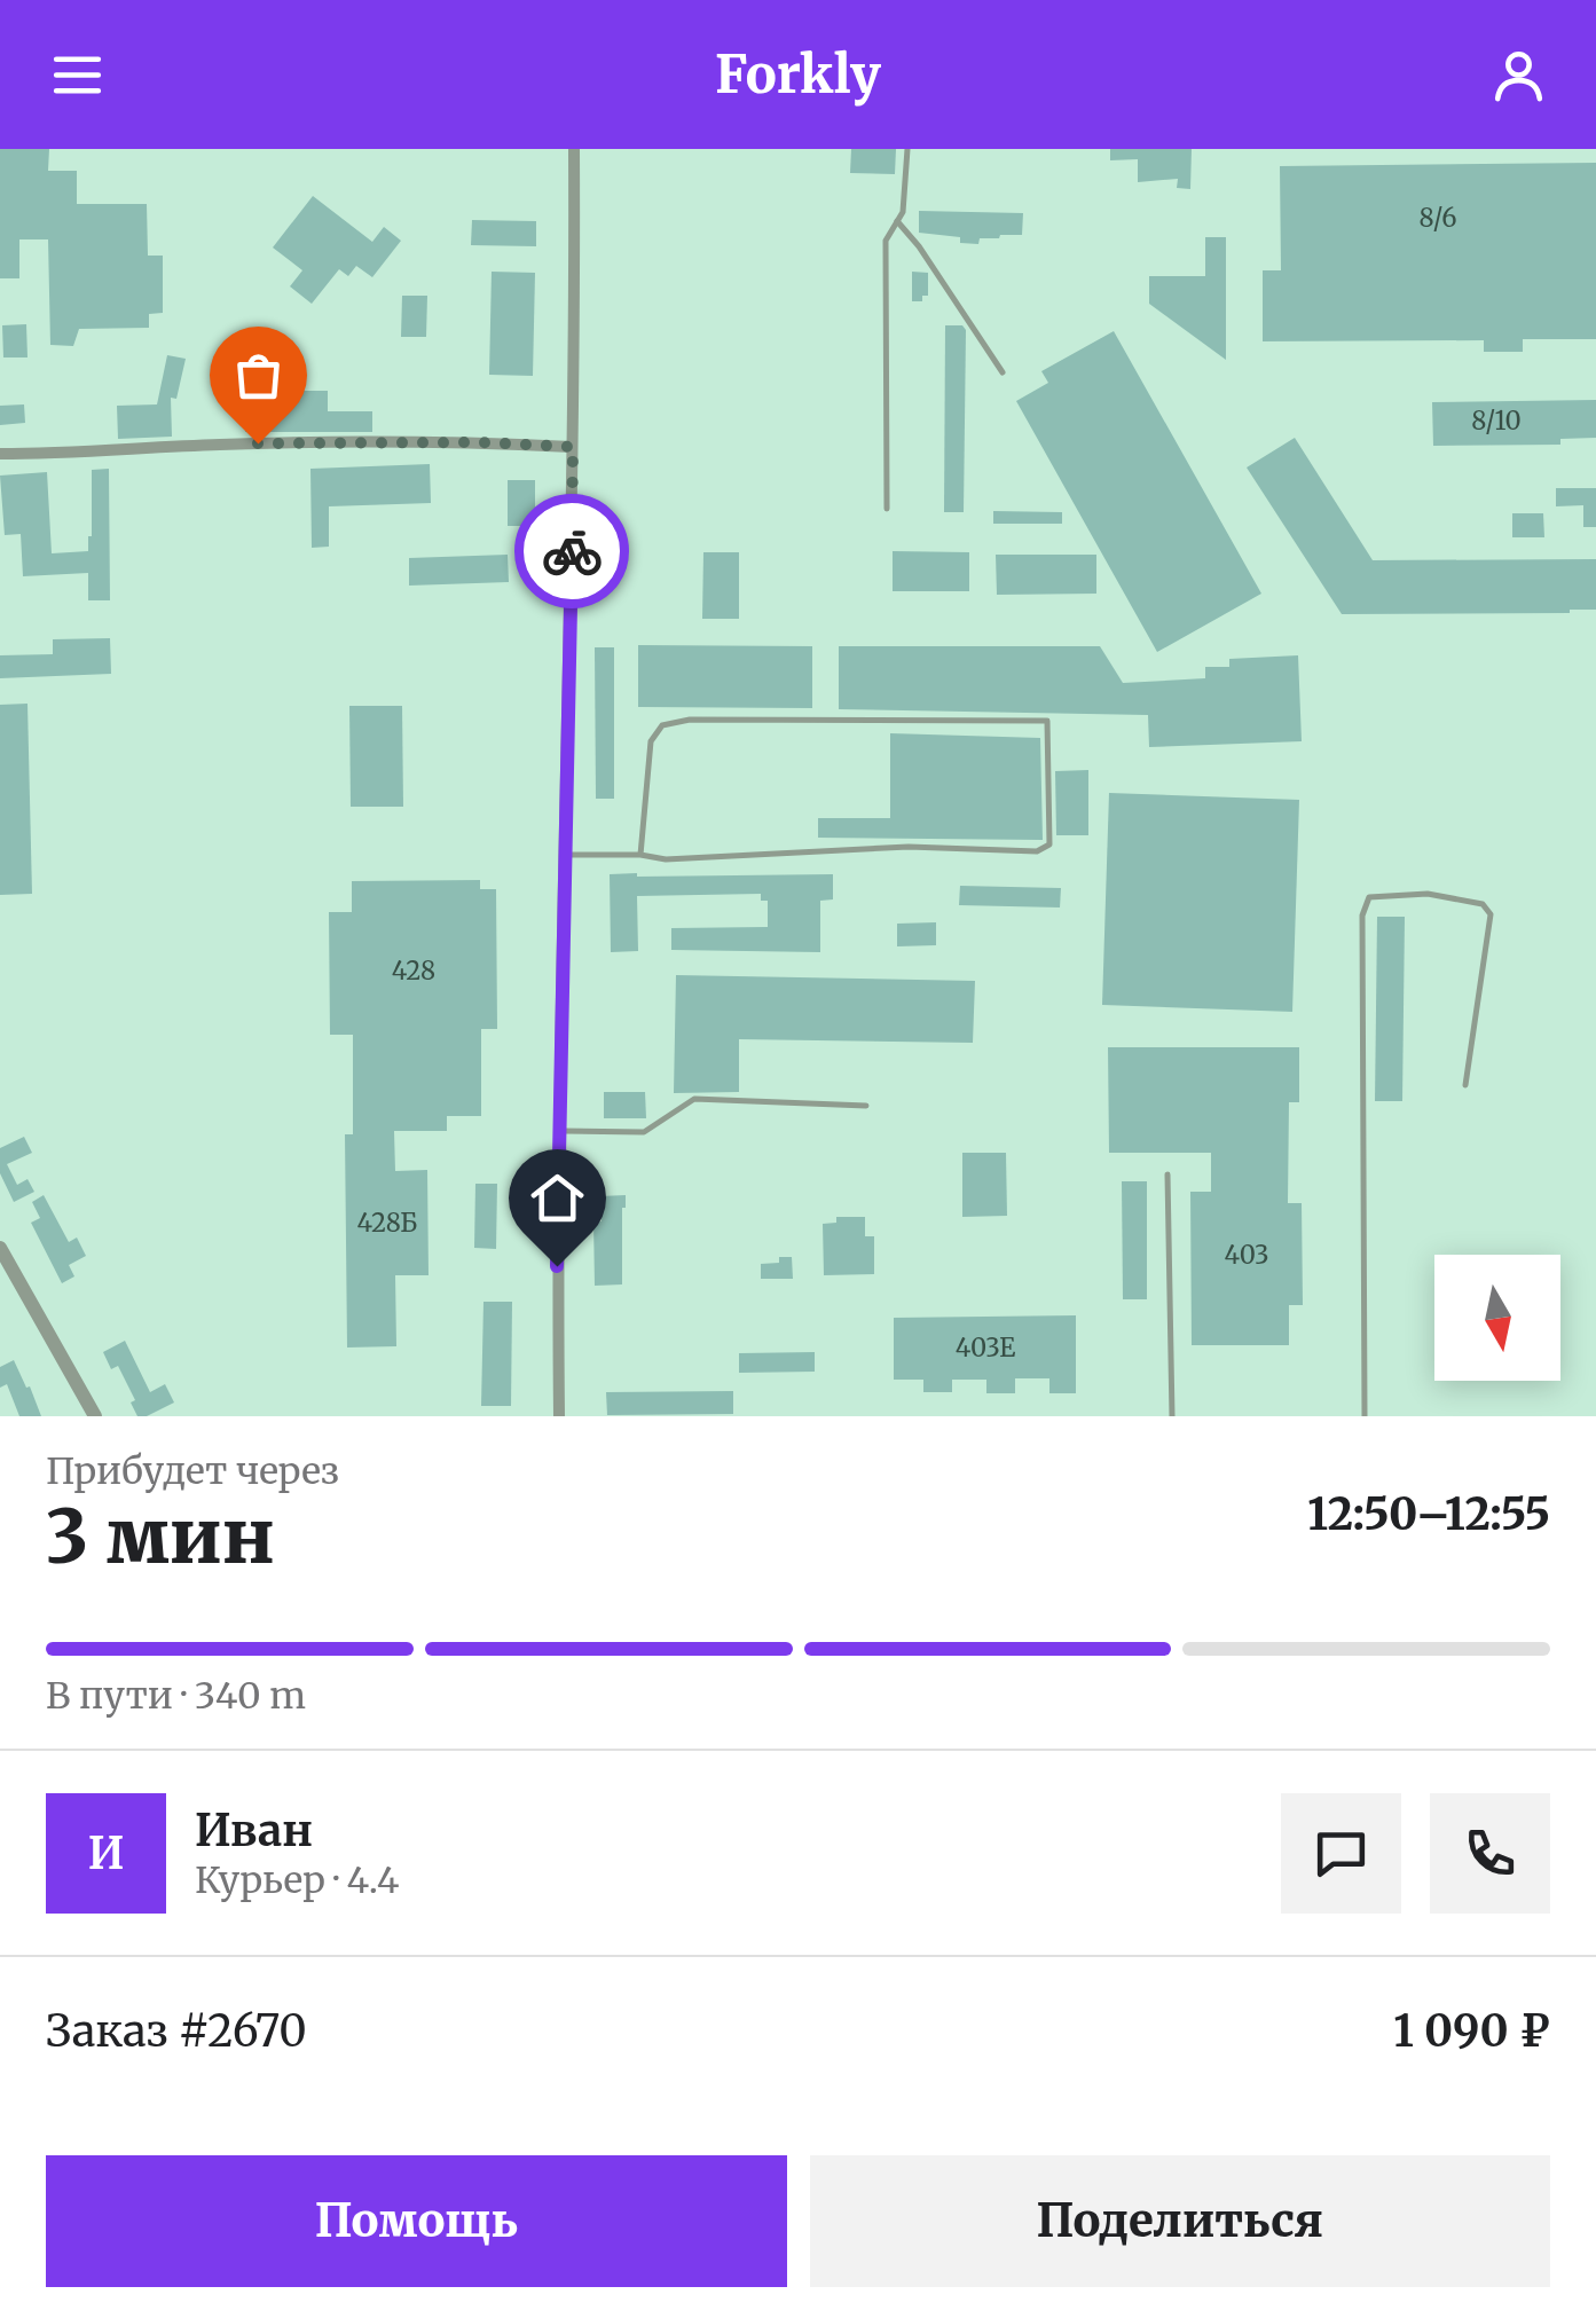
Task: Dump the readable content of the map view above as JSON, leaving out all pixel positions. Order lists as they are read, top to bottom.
{
  "house_numbers": [
    "8/6",
    "8/10",
    "428",
    "428Б",
    "403",
    "403Е"
  ],
  "north": "bottom",
  "page": {
    "header": "Forkly",
    "heading": ["3 мин", "Прибудет через", "12:50–12:55"],
    "panel": [
      "Иван",
      "Курьер · 4.4",
      "Заказ #2670",
      "1 090 ₽"
    ],
    "bar": "В пути · 340 m",
    "round": "И",
    "buttons": ["Помощь", "Поделиться"]
  }
}
